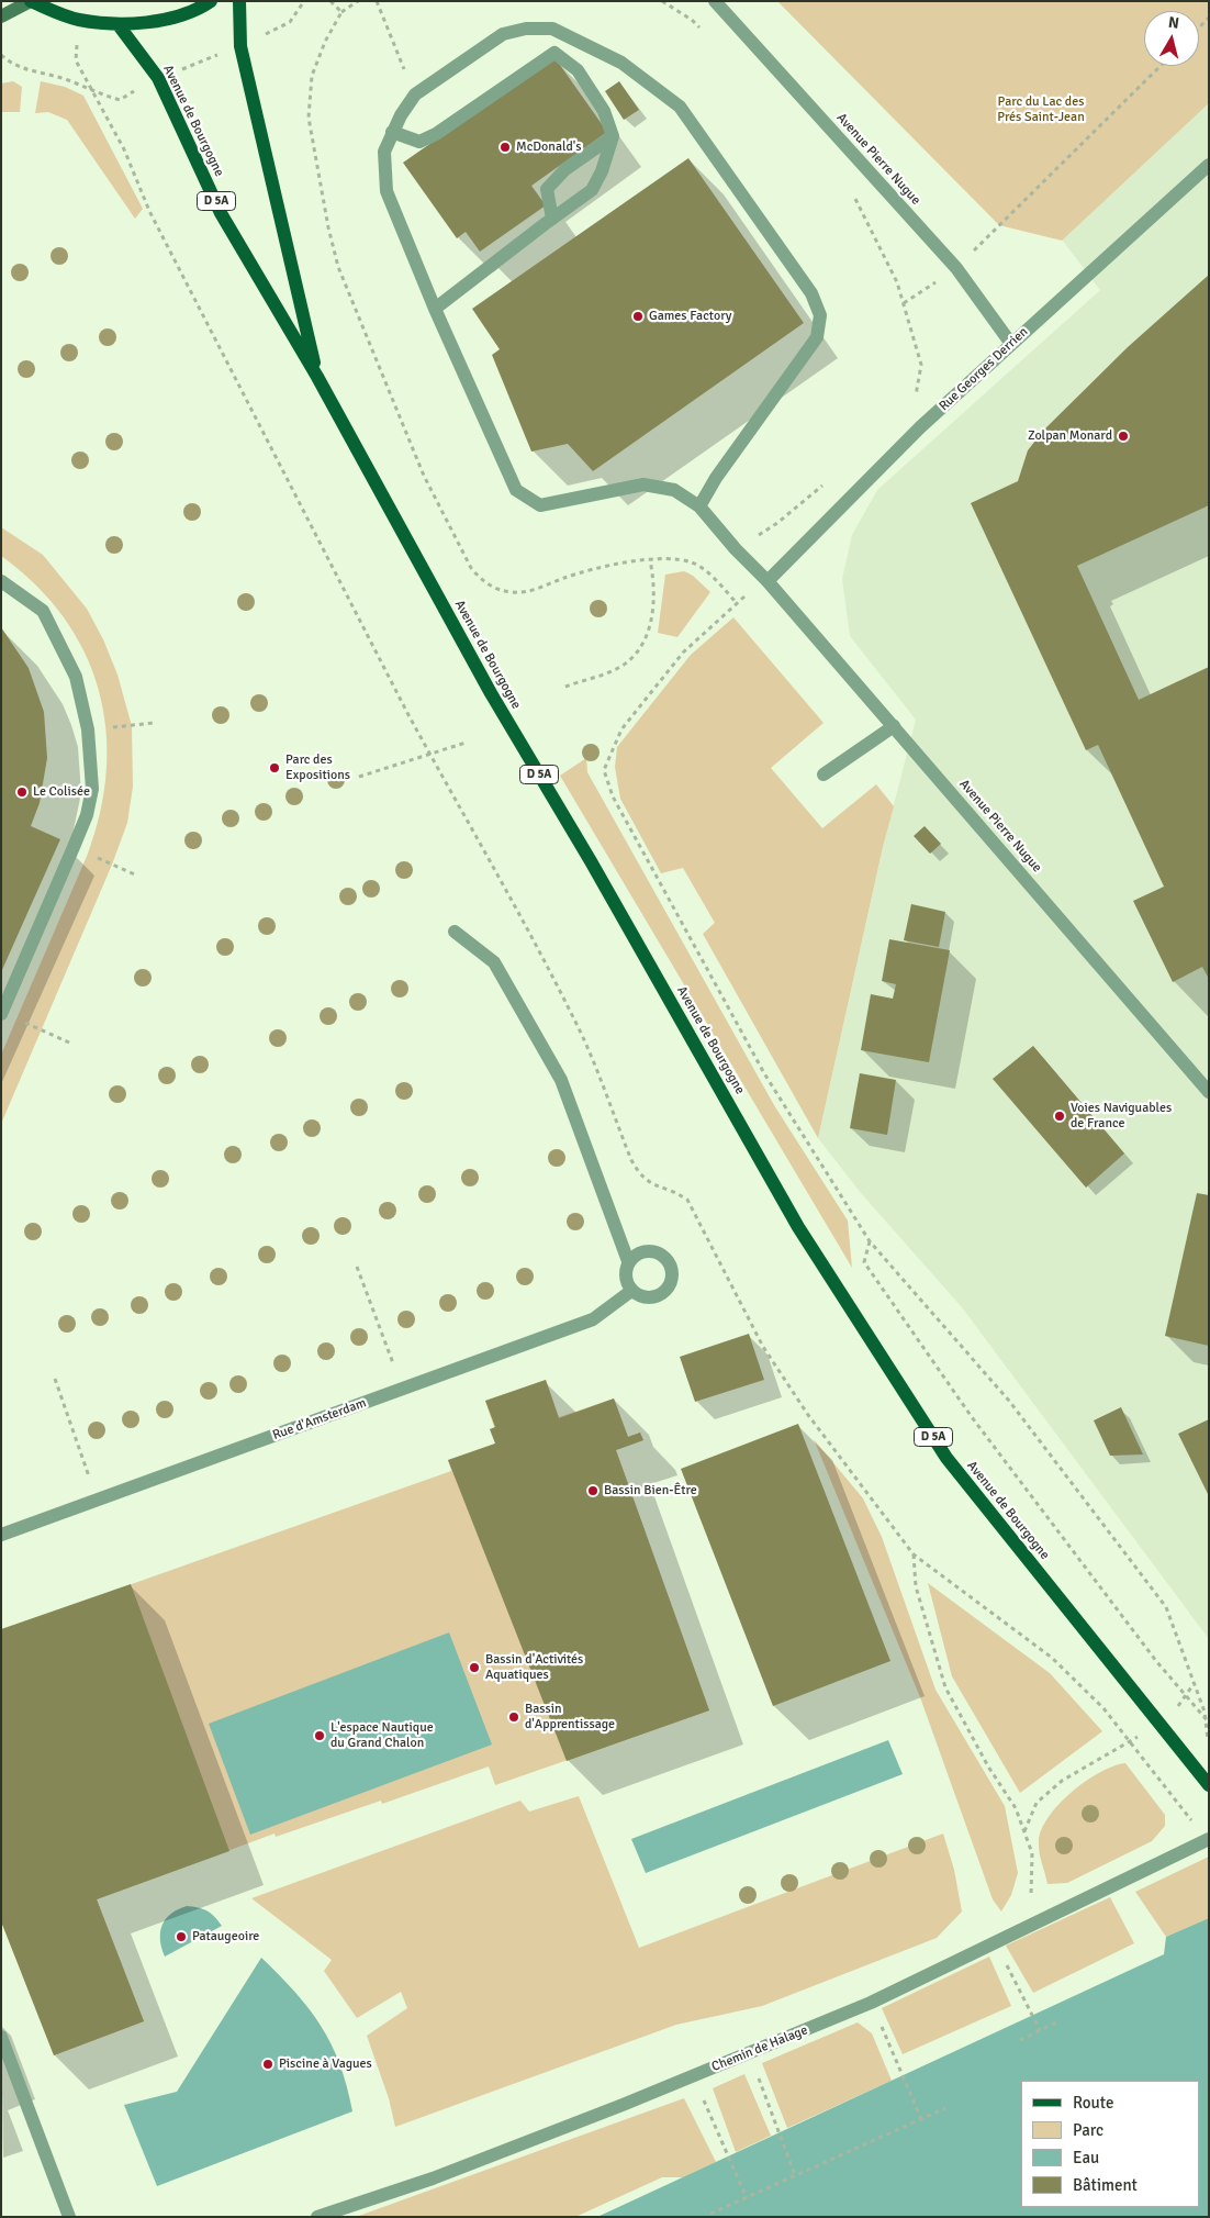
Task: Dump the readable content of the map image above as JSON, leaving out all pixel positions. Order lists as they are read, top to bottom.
{
  "streets": {
    "main road": ["Avenue de Bourgogne", "D 5A"],
    "street": [
      "Avenue Pierre Nugue",
      "Rue Georges Derrien",
      "Rue d'Amsterdam",
      "Chemin de Halage"
    ]
  },
  "crossings": [
    ["Avenue Pierre Nugue", "Rue Georges Derrien"]
  ],
  "parks": ["Parc du Lac des Prés Saint-Jean"],
  "places": [
    "McDonald's",
    "Games Factory",
    "Zolpan Monard",
    "Parc des Expositions",
    "Le Colisée",
    "Voies Naviguables de France",
    "Bassin Bien-Être",
    "Bassin d'Activités Aquatiques",
    "Bassin d'Apprentissage",
    "L'espace Nautique du Grand Chalon",
    "Pataugeoire",
    "Piscine à Vagues"
  ],
  "legend": [
    "Route",
    "Parc",
    "Eau",
    "Bâtiment"
  ],
  "north": "top"
}
